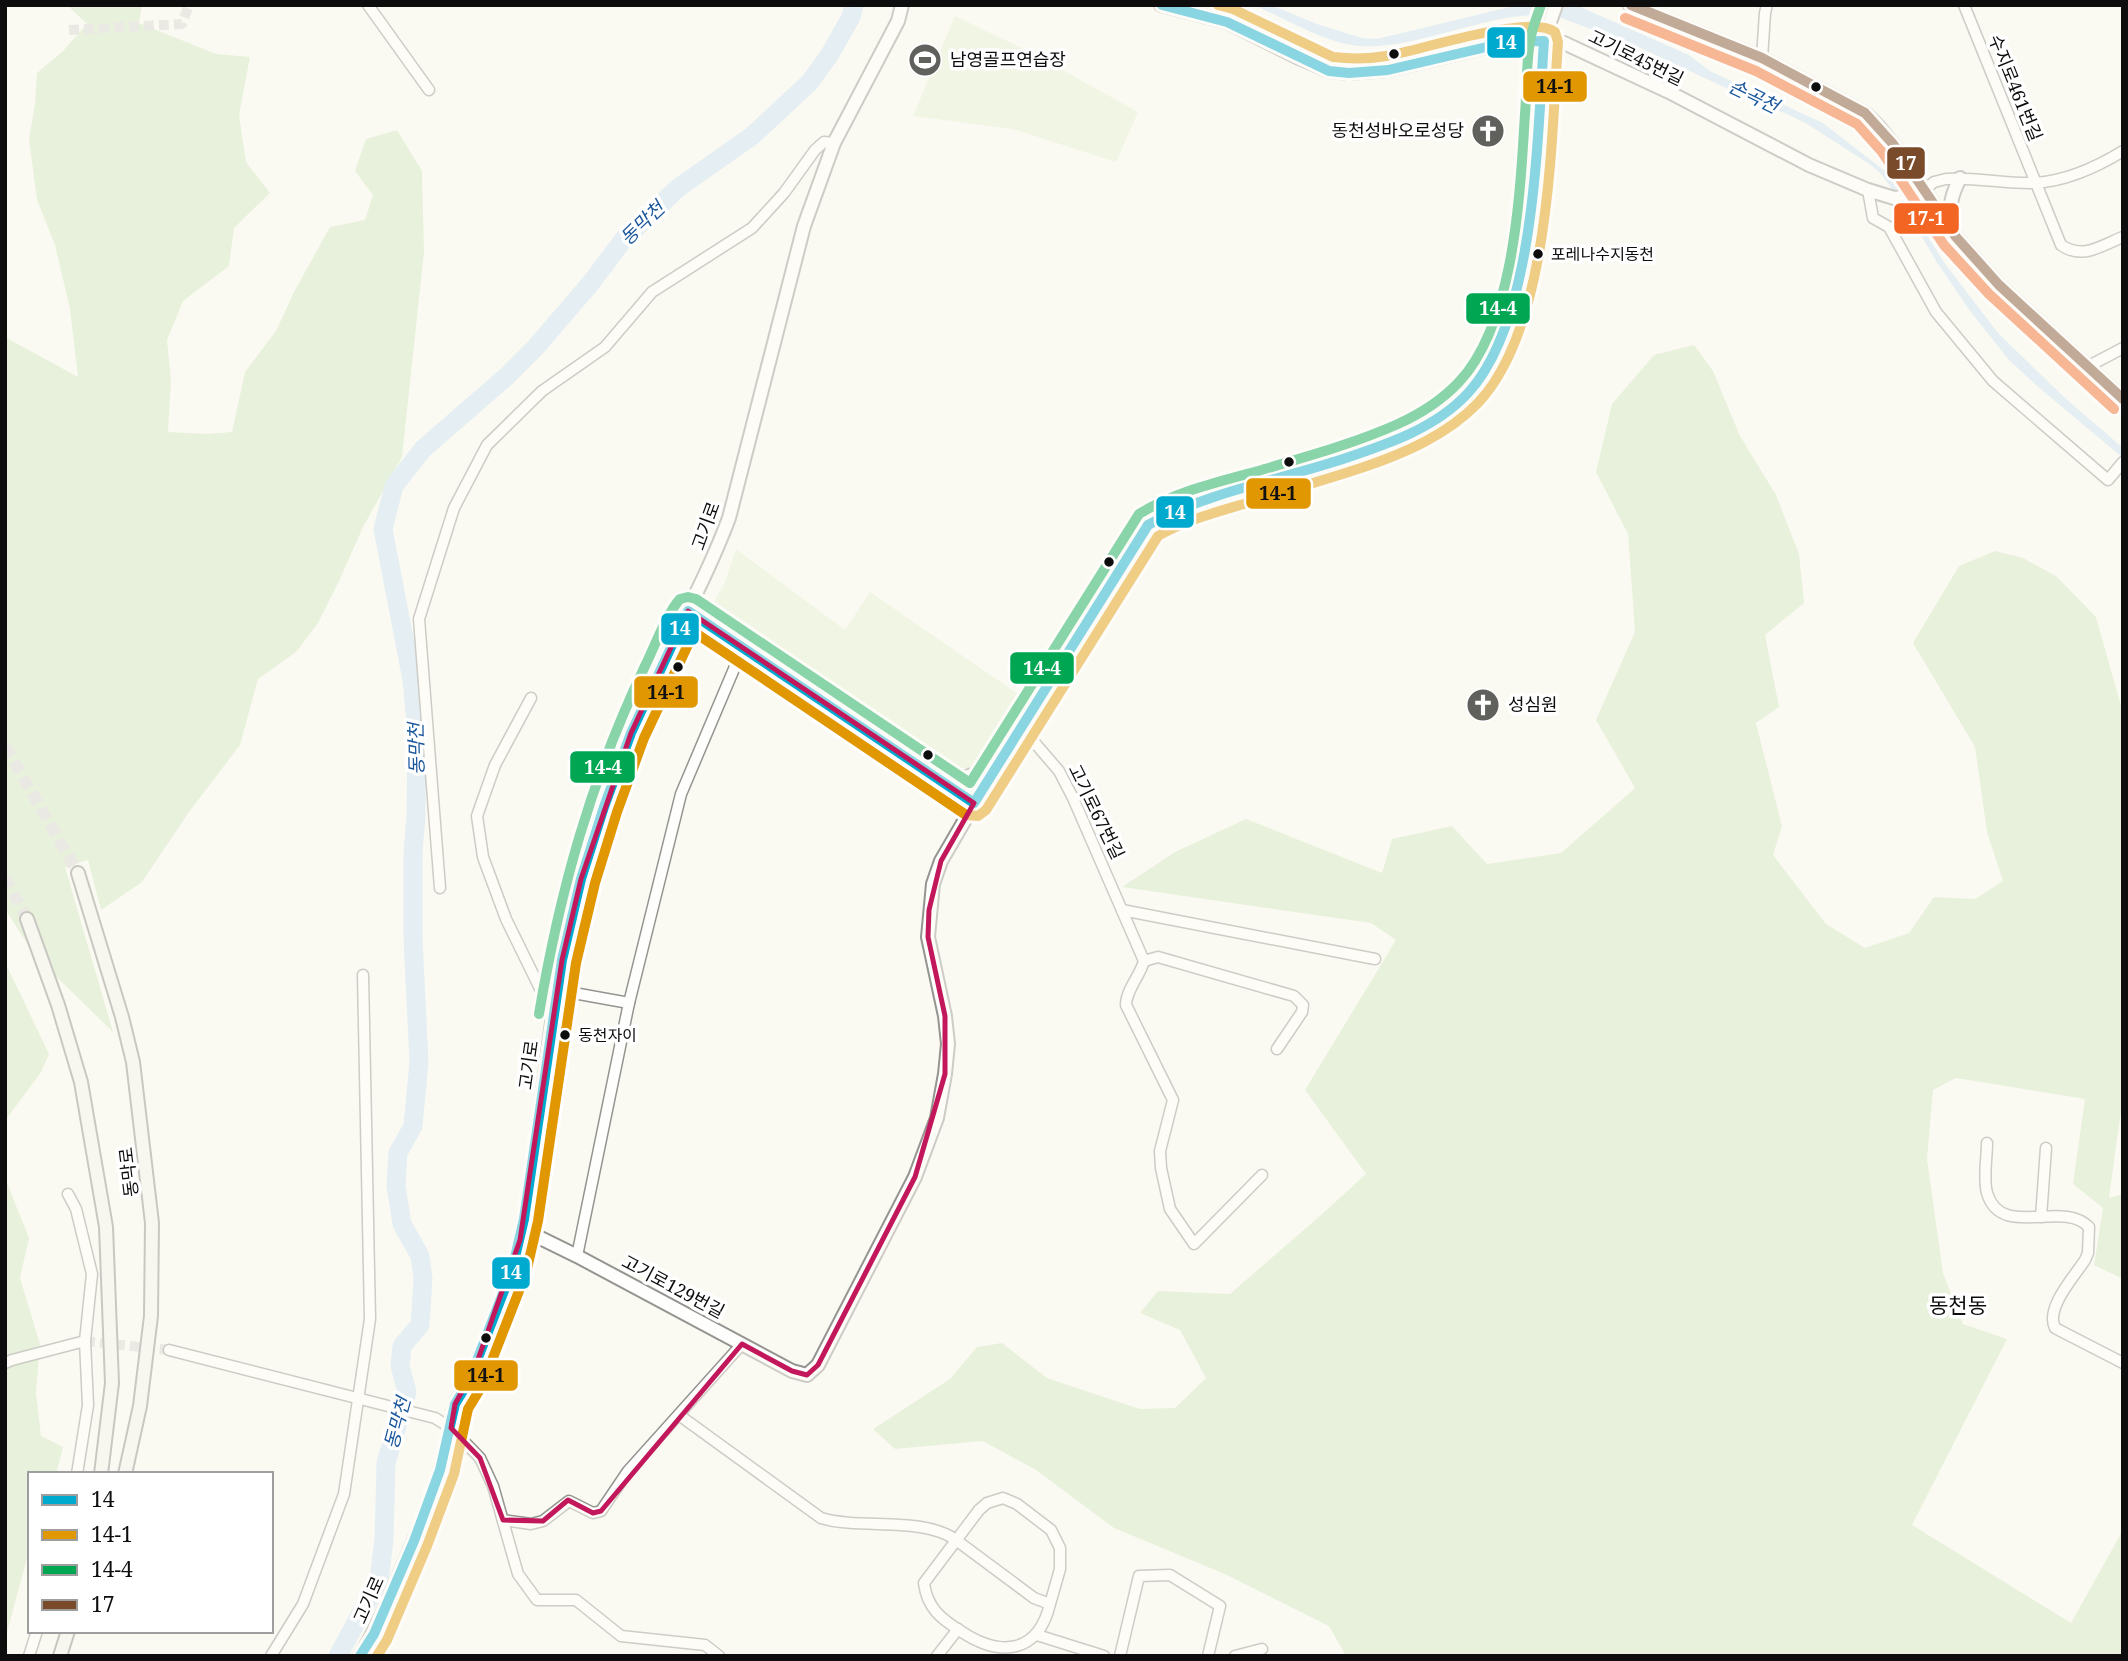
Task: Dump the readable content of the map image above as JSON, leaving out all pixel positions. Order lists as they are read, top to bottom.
{
  "streets": {
    "main road": ["동막로"],
    "street": [
      "고기로45번길",
      "수지로461번길",
      "고기로",
      "고기로67번길",
      "고기로129번길"
    ]
  },
  "crossings": [
    ["고기로", "고기로129번길"]
  ],
  "districts": ["동천동"],
  "water": ["손곡천", "동막천"],
  "places": {
    "sports": ["남영골프연습장"],
    "church": ["동천성바오로성당", "성심원"],
    "other": ["포레나수지동천", "동천자이"]
  },
  "lines": [
    "transit line 14",
    "transit line 14-1",
    "transit line 14-4",
    "transit line 17",
    "transit line 17-1"
  ],
  "legend": [
    "14",
    "14-1",
    "14-4",
    "17"
  ]
}
